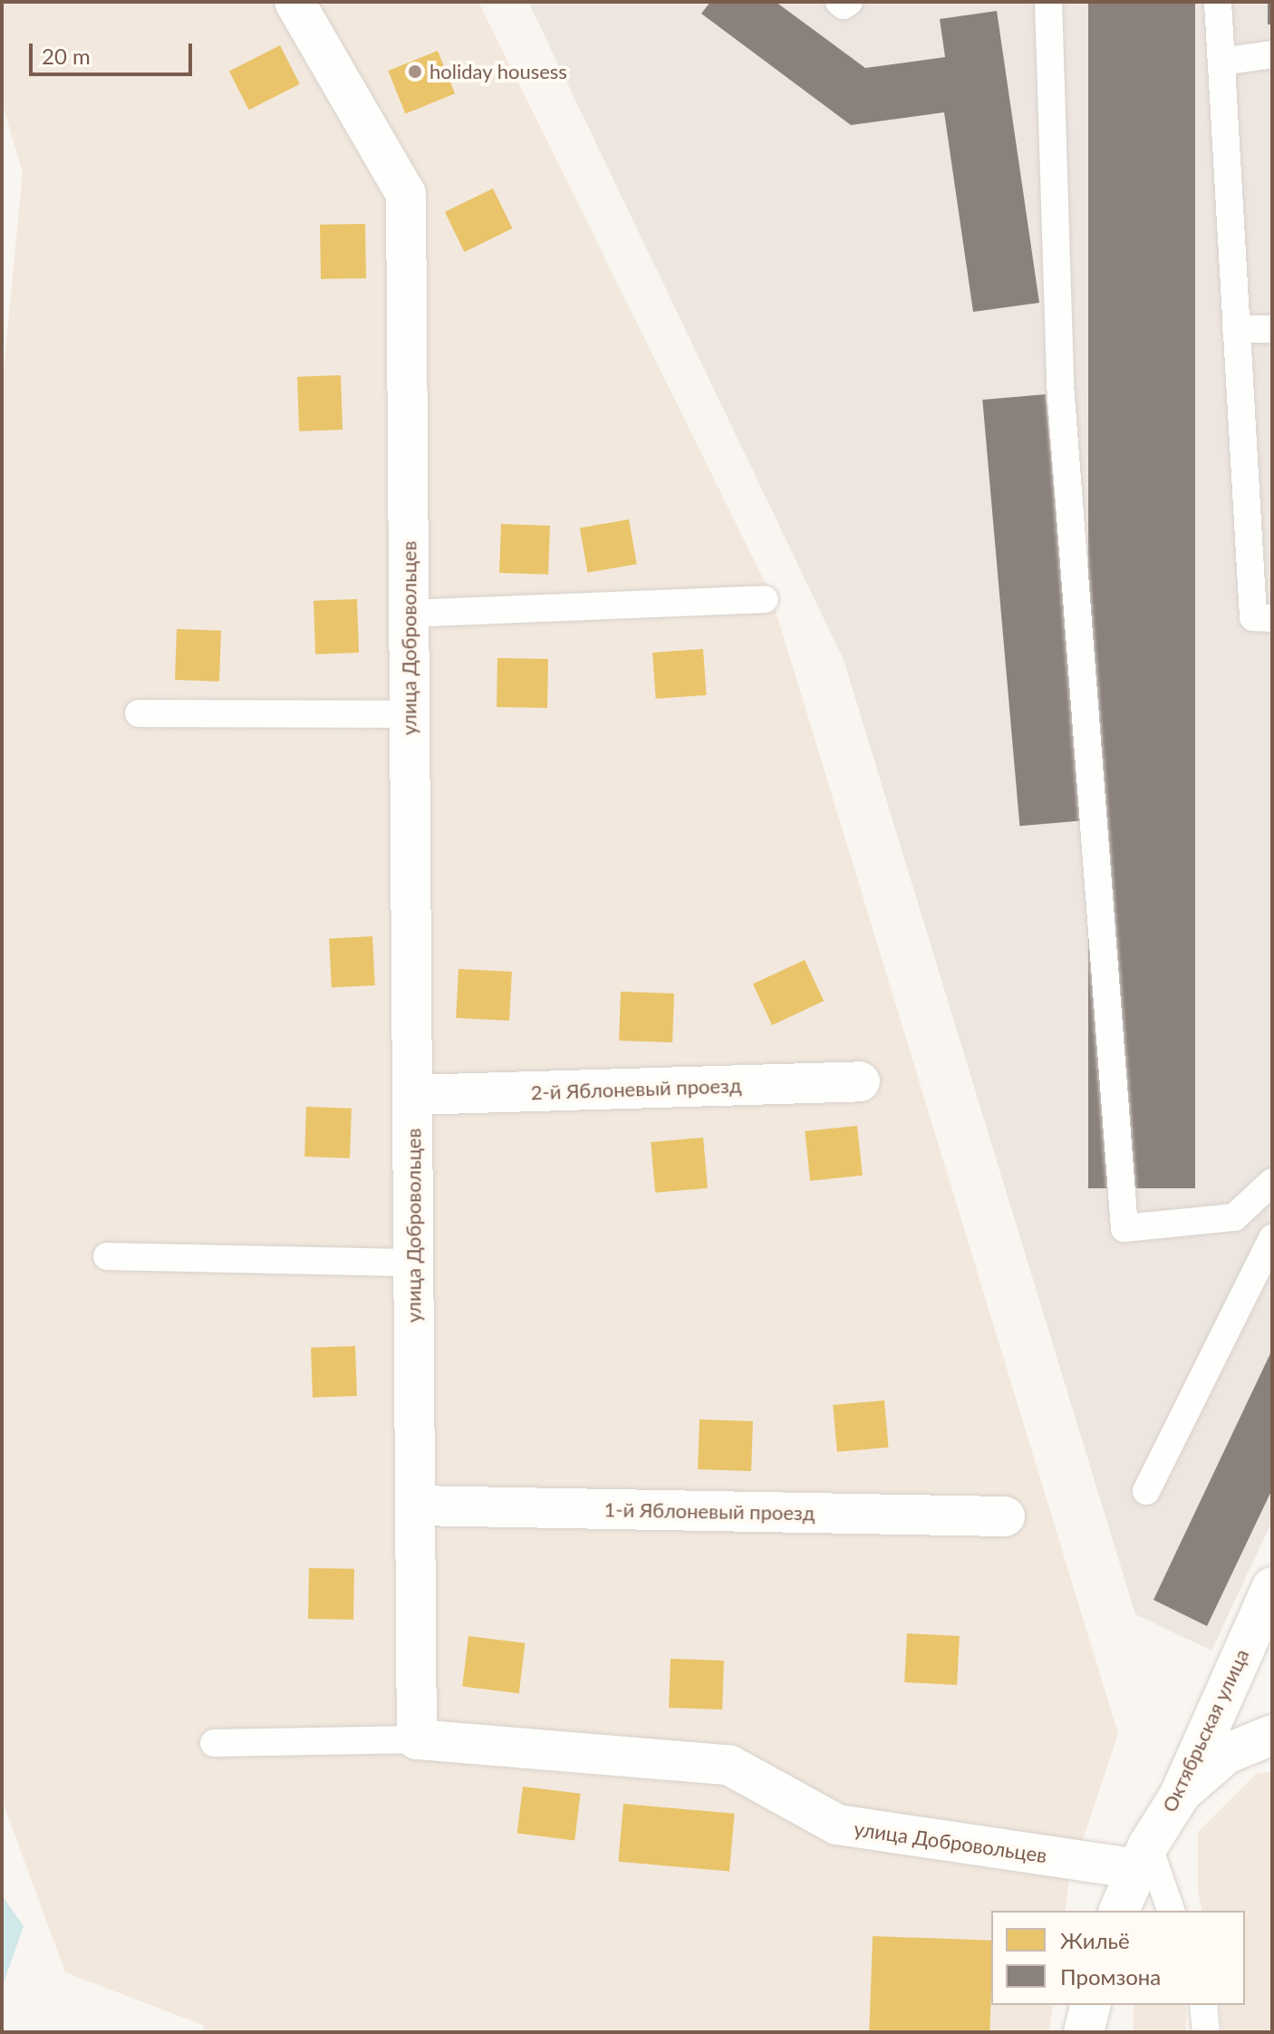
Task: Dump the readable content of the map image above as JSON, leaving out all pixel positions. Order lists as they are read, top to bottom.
{
  "streets": {
    "street": [
      "улица Добровольцев",
      "2-й Яблоневый проезд",
      "1-й Яблоневый проезд",
      "Октябрьская улица"
    ]
  },
  "crossings": [
    ["улица Добровольцев", "2-й Яблоневый проезд"],
    ["улица Добровольцев", "1-й Яблоневый проезд"],
    ["улица Добровольцев", "Октябрьская улица"]
  ],
  "places": ["holiday housess"],
  "legend": ["Жильё", "Промзона"],
  "scale_bar": "20 m"
}
